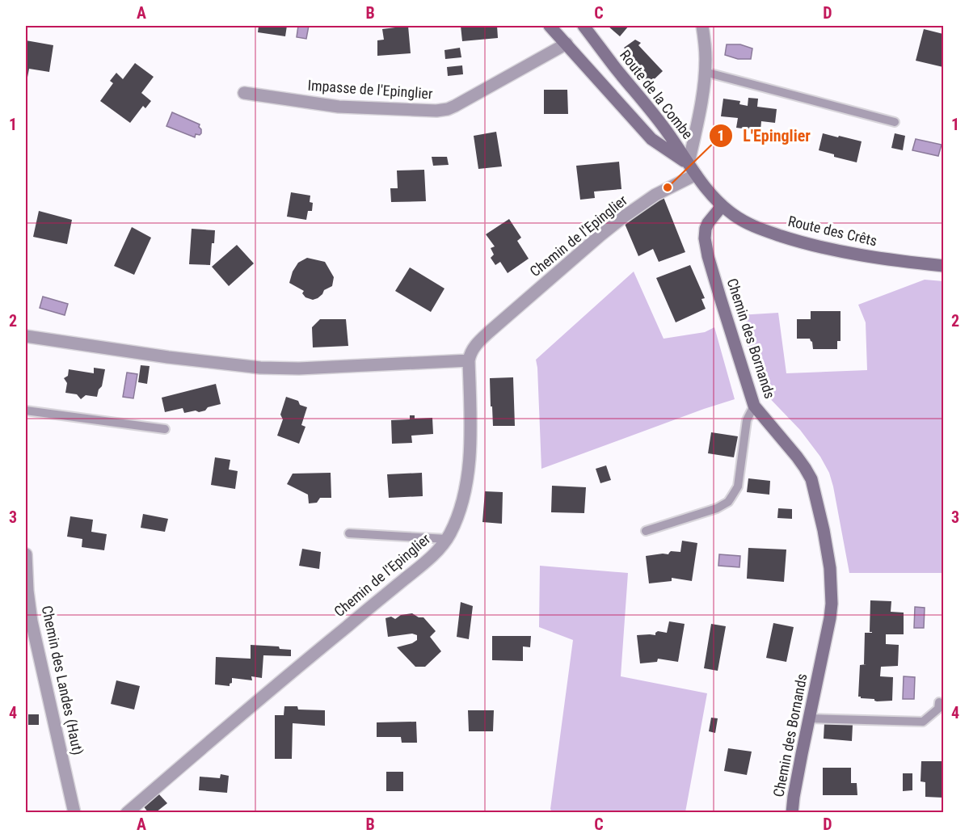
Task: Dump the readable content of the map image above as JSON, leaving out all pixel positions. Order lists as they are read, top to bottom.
{
  "streets": {
    "street": [
      "Impasse de l'Epinglier",
      "Route de la Combe",
      "Route des Crêts",
      "Chemin de l'Epinglier",
      "Chemin des Bornands",
      "Chemin des Landes (Haut)"
    ]
  },
  "crossings": [
    ["Route de la Combe", "Route des Crêts"],
    ["Route de la Combe", "Chemin de l'Epinglier"],
    ["Route de la Combe", "Chemin des Bornands"],
    ["Route des Crêts", "Chemin des Bornands"]
  ],
  "places": ["L'Epinglier"],
  "grid": {
    "columns": [
      "A",
      "B",
      "C",
      "D"
    ],
    "rows": [
      "1",
      "2",
      "3",
      "4"
    ]
  }
}
